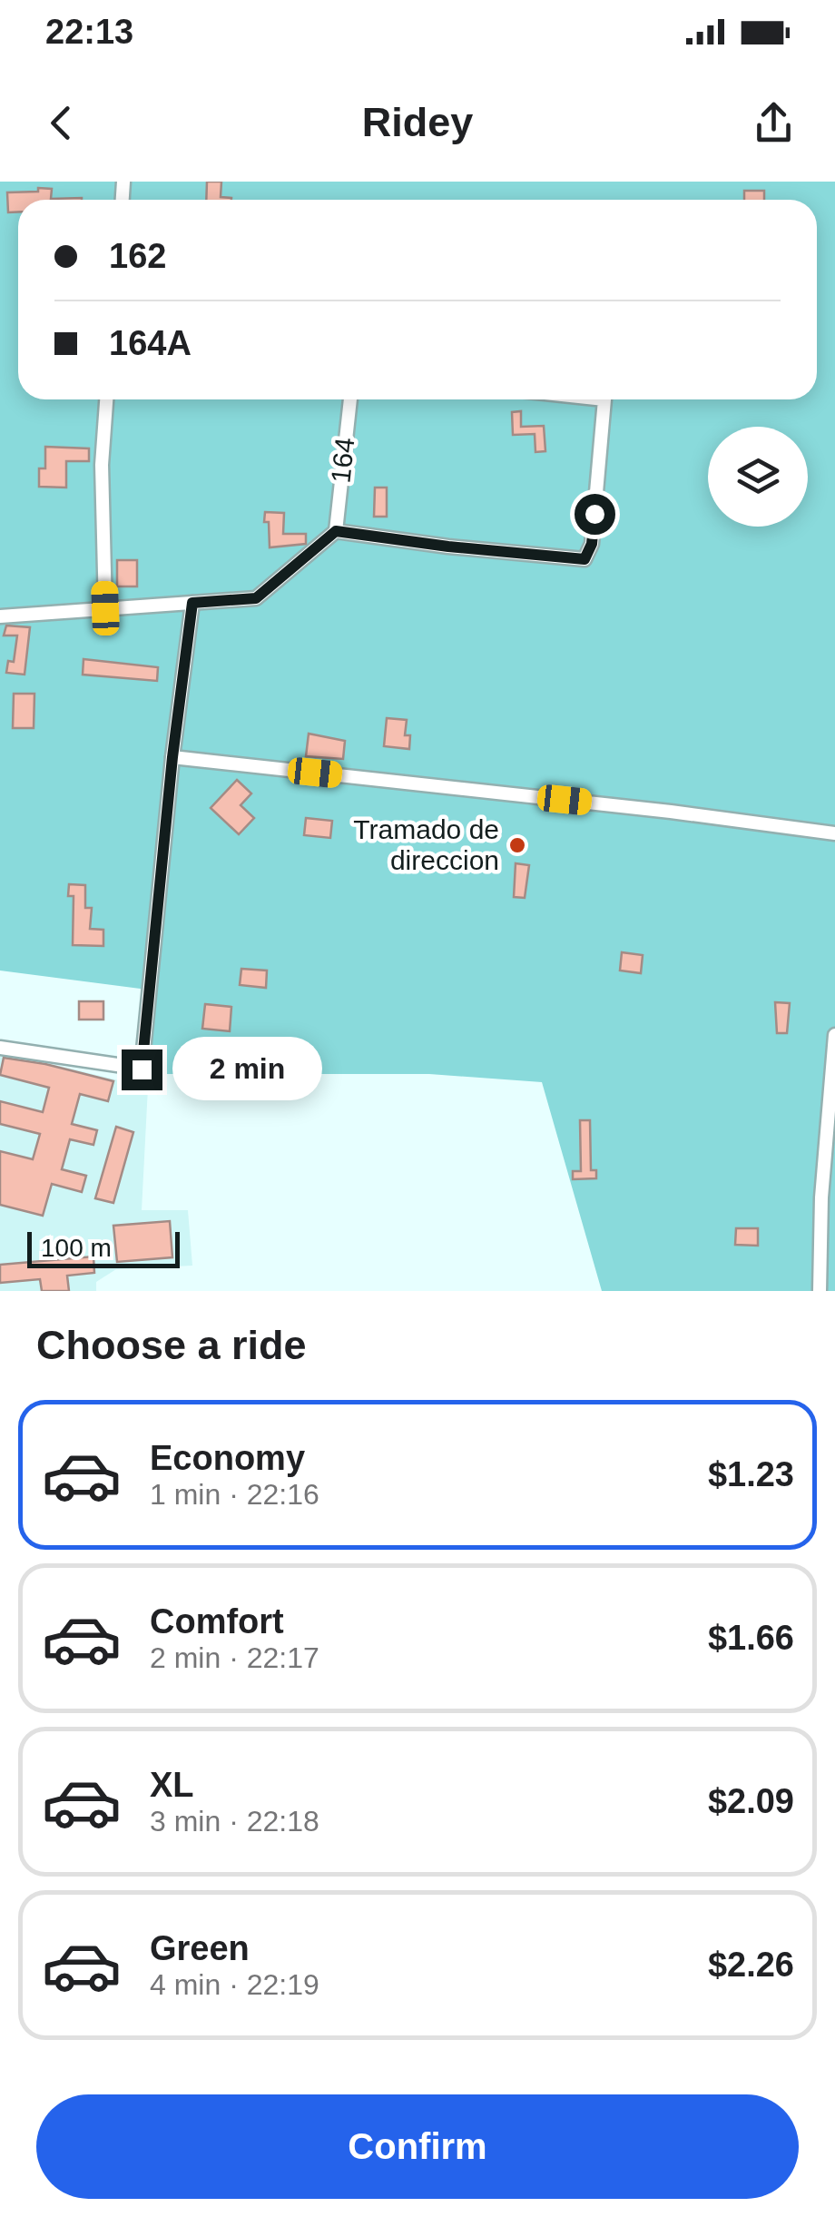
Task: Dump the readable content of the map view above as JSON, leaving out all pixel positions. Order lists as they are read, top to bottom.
{
  "streets": {
    "street": ["164"]
  },
  "places": ["Tramado de direccion"],
  "scale_bar": "100 m",
  "page": {
    "status": "22:13",
    "header": "Ridey",
    "banner": ["162", "164A"],
    "bubble": "2 min",
    "scale": "100 m",
    "heading": "Choose a ride",
    "list": [
      {
        "name": "Economy",
        "note": "1 min · 22:16",
        "value": "$1.23"
      },
      {
        "name": "Comfort",
        "note": "2 min · 22:17",
        "value": "$1.66"
      },
      {
        "name": "XL",
        "note": "3 min · 22:18",
        "value": "$2.09"
      },
      {
        "name": "Green",
        "note": "4 min · 22:19",
        "value": "$2.26"
      }
    ],
    "buttons": "Confirm"
  }
}
